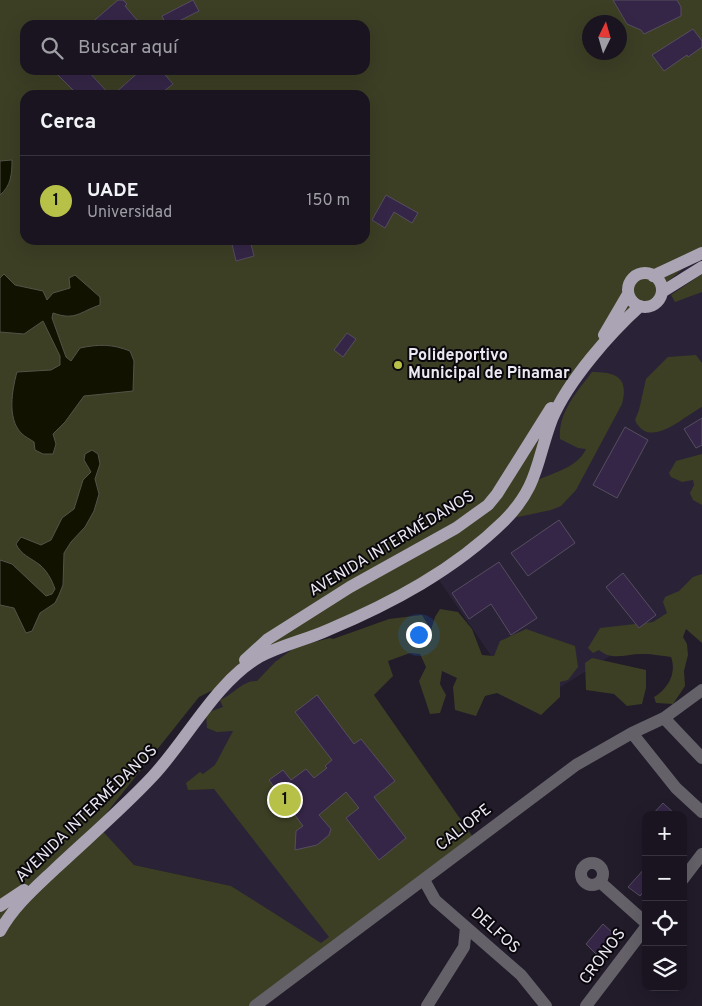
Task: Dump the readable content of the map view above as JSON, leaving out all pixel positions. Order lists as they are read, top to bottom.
{
  "streets": {
    "main road": ["AVENIDA INTERMÉDANOS"],
    "street": ["CALIOPE", "DELFOS", "CRONOS"]
  },
  "crossings": [
    ["CALIOPE", "DELFOS"]
  ],
  "places": ["Polideportivo Municipal de Pinamar"],
  "north": "top",
  "page": {
    "search": "Buscar aquí",
    "heading": "Cerca",
    "list": [
      {
        "mark": "1",
        "name": "UADE",
        "note": "Universidad",
        "value": "150 m"
      }
    ],
    "pins": "1",
    "map_buttons": ["+", "−"]
  }
}
